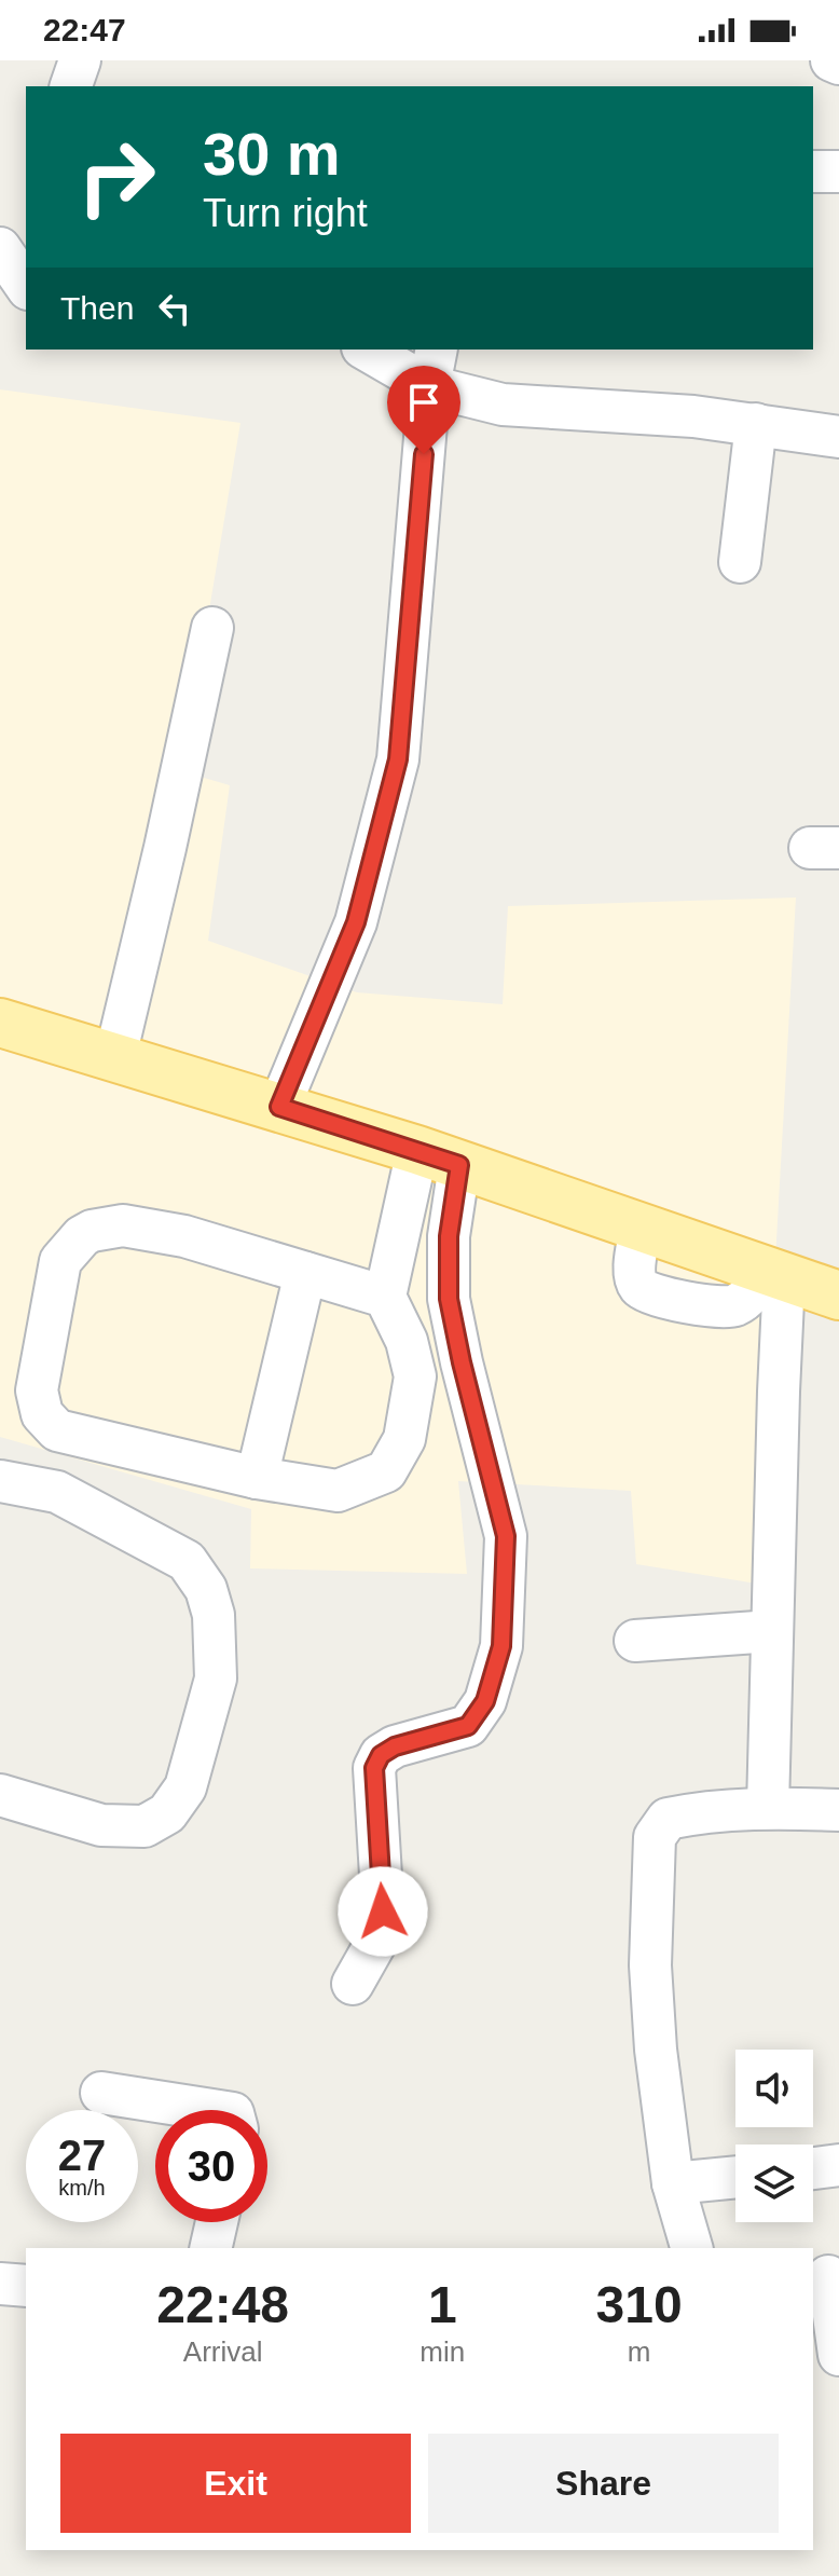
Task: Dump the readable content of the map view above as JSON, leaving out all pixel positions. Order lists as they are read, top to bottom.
{
  "page": {
    "status": "22:47",
    "turn": ["30 m", "Turn right"],
    "then": "Then",
    "speed": "27 km/h",
    "limit": "30",
    "eta": [
      "22:48",
      "Arrival",
      "1",
      "min",
      "310",
      "m"
    ],
    "buttons": ["Exit", "Share"]
  }
}
